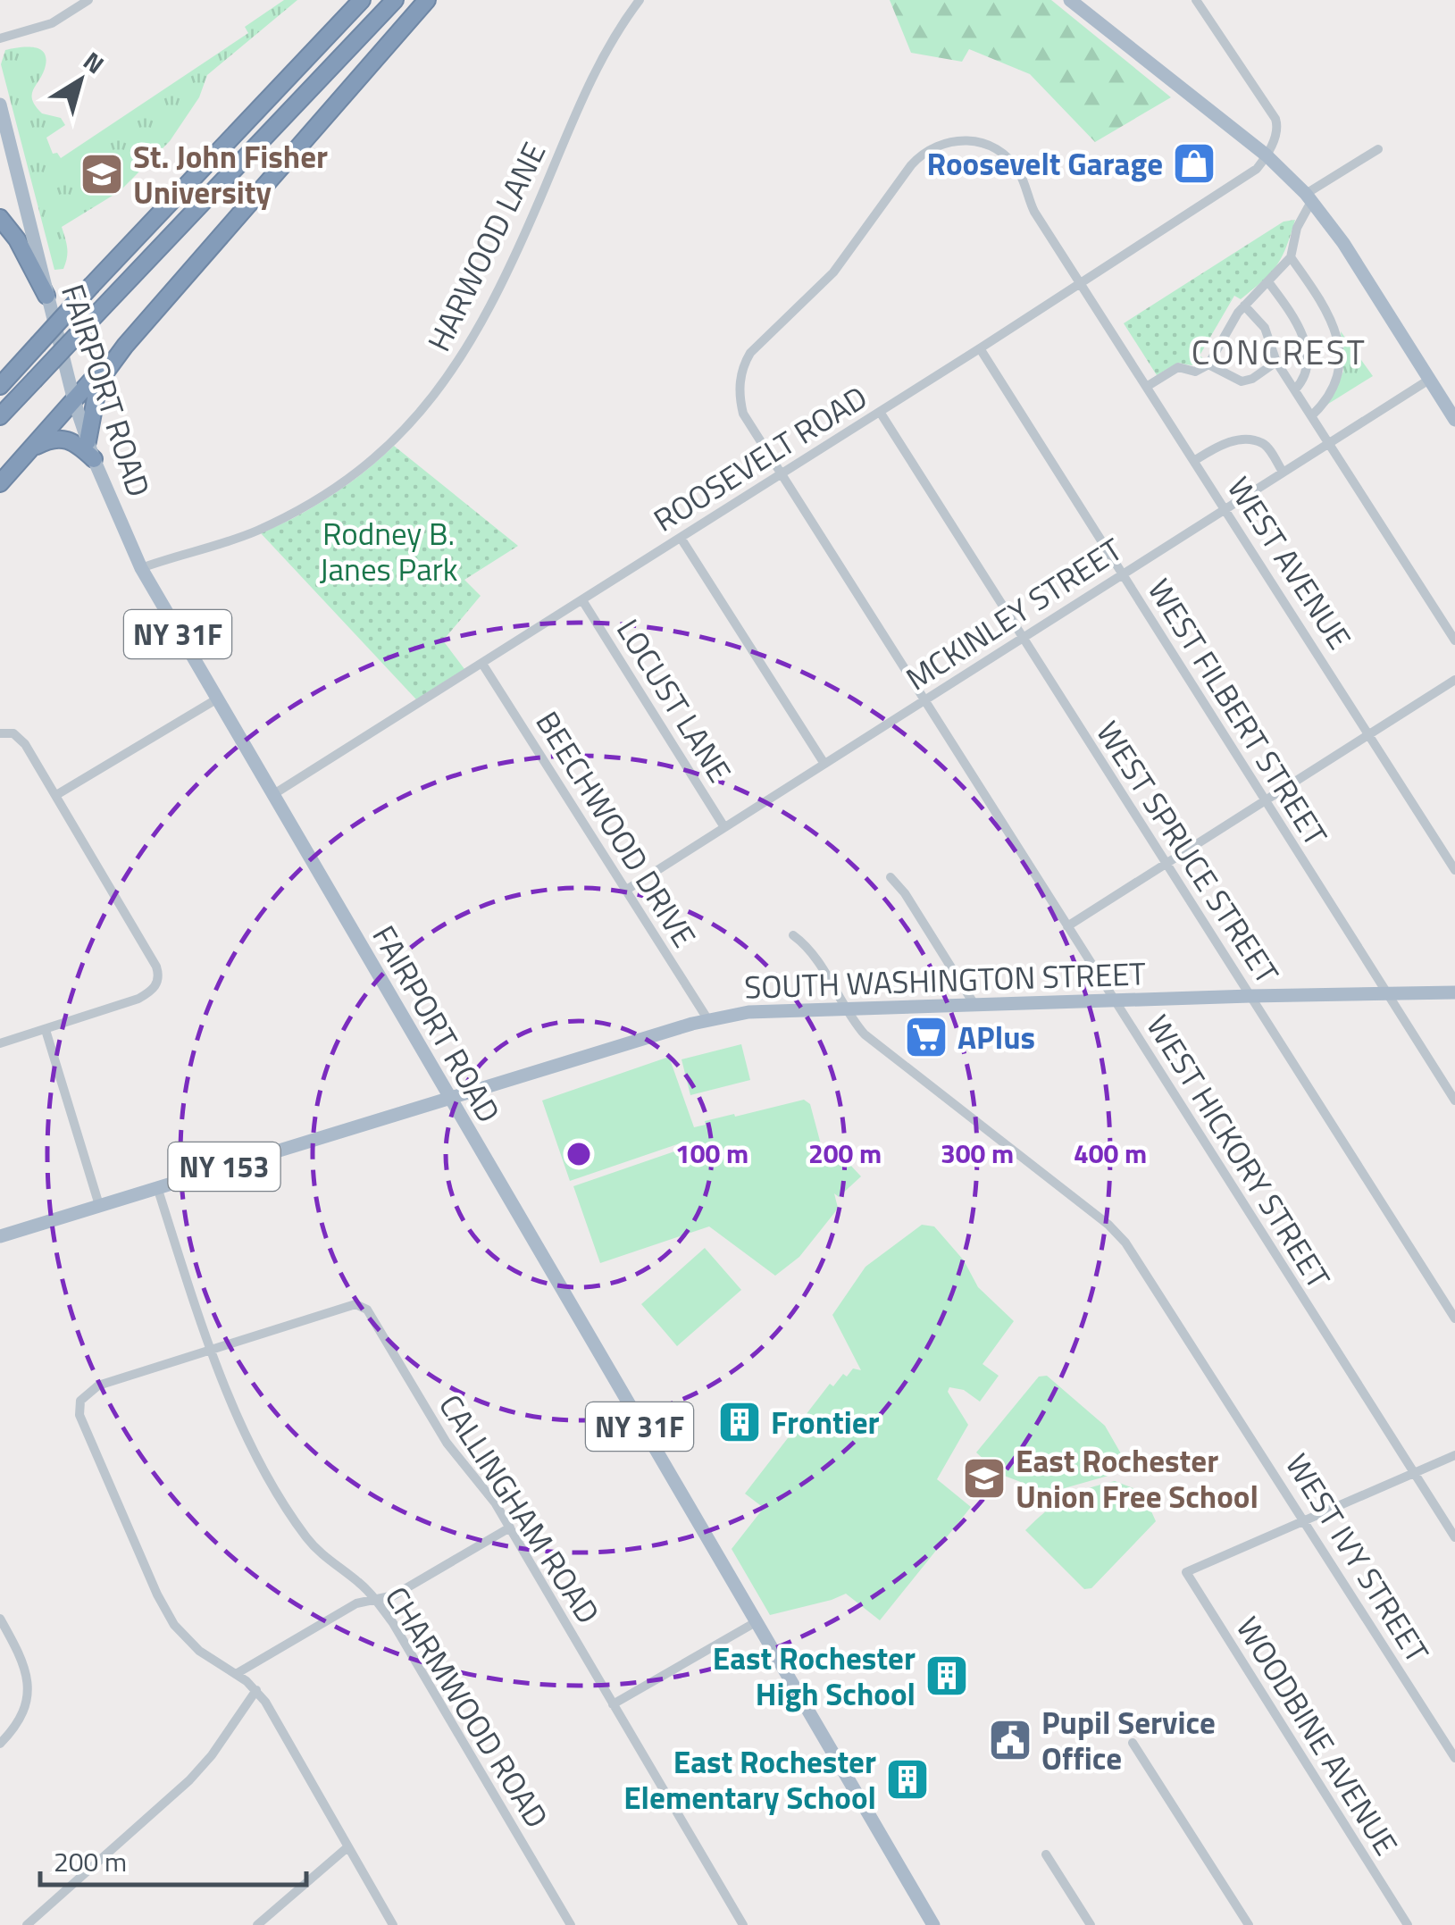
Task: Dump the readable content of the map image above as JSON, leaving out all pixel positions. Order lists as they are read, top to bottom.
{
  "streets": {
    "main road": [
      "FAIRPORT ROAD",
      "NY 31F",
      "SOUTH WASHINGTON STREET",
      "NY 153"
    ],
    "street": [
      "HARWOOD LANE",
      "ROOSEVELT ROAD",
      "WEST AVENUE",
      "MCKINLEY STREET",
      "LOCUST LANE",
      "WEST FILBERT STREET",
      "BEECHWOOD DRIVE",
      "WEST SPRUCE STREET",
      "WEST HICKORY STREET",
      "CALLINGHAM ROAD",
      "WEST IVY STREET",
      "CHARMWOOD ROAD",
      "WOODBINE AVENUE"
    ]
  },
  "crossings": [
    ["HARWOOD LANE", "FAIRPORT ROAD"],
    ["FAIRPORT ROAD", "ROOSEVELT ROAD"],
    ["FAIRPORT ROAD", "SOUTH WASHINGTON STREET"],
    ["FAIRPORT ROAD", "NY 153"],
    ["ROOSEVELT ROAD", "WEST AVENUE"],
    ["ROOSEVELT ROAD", "LOCUST LANE"],
    ["ROOSEVELT ROAD", "WEST FILBERT STREET"],
    ["ROOSEVELT ROAD", "BEECHWOOD DRIVE"],
    ["ROOSEVELT ROAD", "WEST SPRUCE STREET"],
    ["ROOSEVELT ROAD", "WEST HICKORY STREET"],
    ["WEST AVENUE", "MCKINLEY STREET"],
    ["WEST AVENUE", "WEST HICKORY STREET"],
    ["MCKINLEY STREET", "LOCUST LANE"],
    ["MCKINLEY STREET", "WEST FILBERT STREET"],
    ["MCKINLEY STREET", "BEECHWOOD DRIVE"],
    ["MCKINLEY STREET", "WEST SPRUCE STREET"],
    ["MCKINLEY STREET", "WEST HICKORY STREET"],
    ["WEST FILBERT STREET", "SOUTH WASHINGTON STREET"],
    ["BEECHWOOD DRIVE", "SOUTH WASHINGTON STREET"],
    ["WEST SPRUCE STREET", "SOUTH WASHINGTON STREET"],
    ["SOUTH WASHINGTON STREET", "WEST HICKORY STREET"],
    ["SOUTH WASHINGTON STREET", "NY 153"],
    ["SOUTH WASHINGTON STREET", "WEST IVY STREET"],
    ["NY 153", "CHARMWOOD ROAD"],
    ["CALLINGHAM ROAD", "CHARMWOOD ROAD"],
    ["WEST IVY STREET", "WOODBINE AVENUE"]
  ],
  "districts": ["CONCREST"],
  "parks": ["Rodney B. Janes Park"],
  "places": {
    "shop": ["Roosevelt Garage"],
    "school or university": ["St. John Fisher University", "East Rochester Union Free School"],
    "supermarket": ["APlus"],
    "building": ["Frontier", "East Rochester High School", "East Rochester Elementary School"],
    "public building": ["Pupil Service Office"]
  },
  "scale_bar": "200 m",
  "north": "top right",
  "rings": [
    "100 m",
    "200 m",
    "300 m",
    "400 m"
  ]
}
